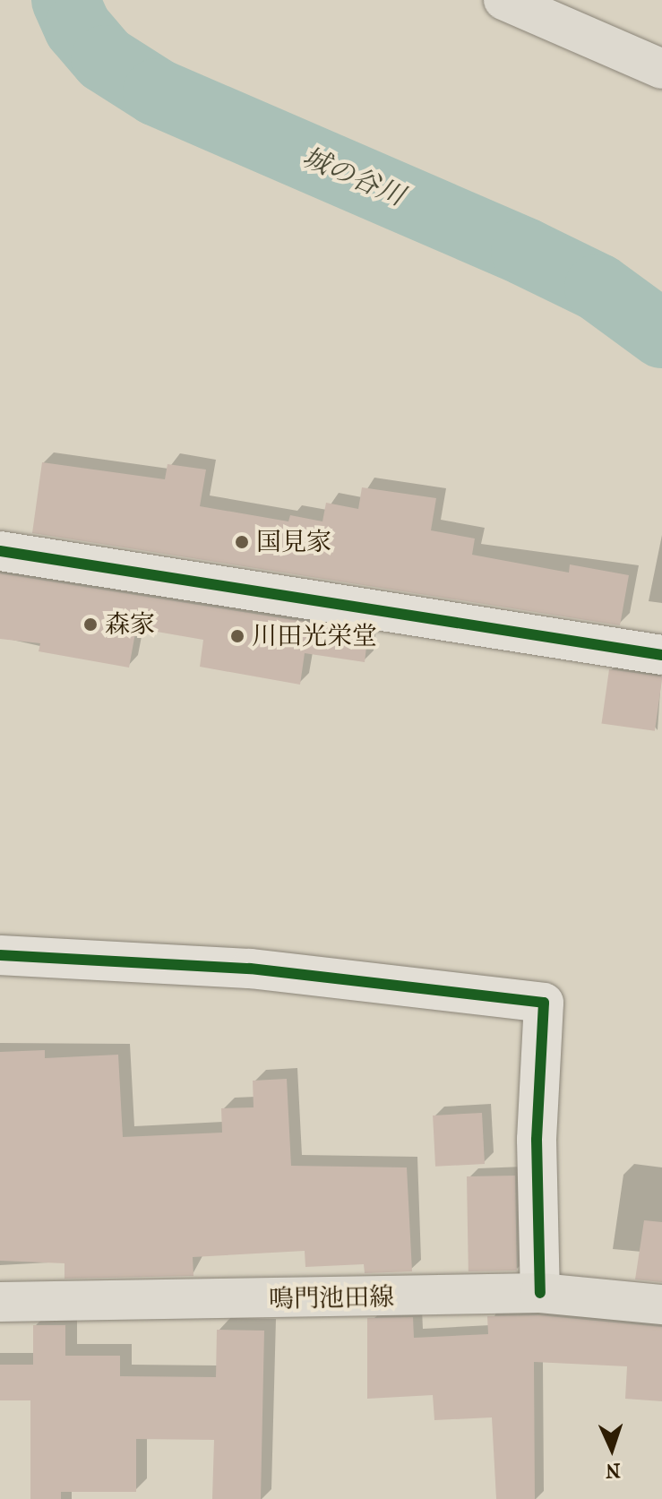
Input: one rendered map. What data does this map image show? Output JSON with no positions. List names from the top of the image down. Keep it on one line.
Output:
{"streets":{"main road":["鳴門池田線"]},"water":["城の谷川"],"places":["国見家","森家","川田光栄堂"],"north":"bottom"}
